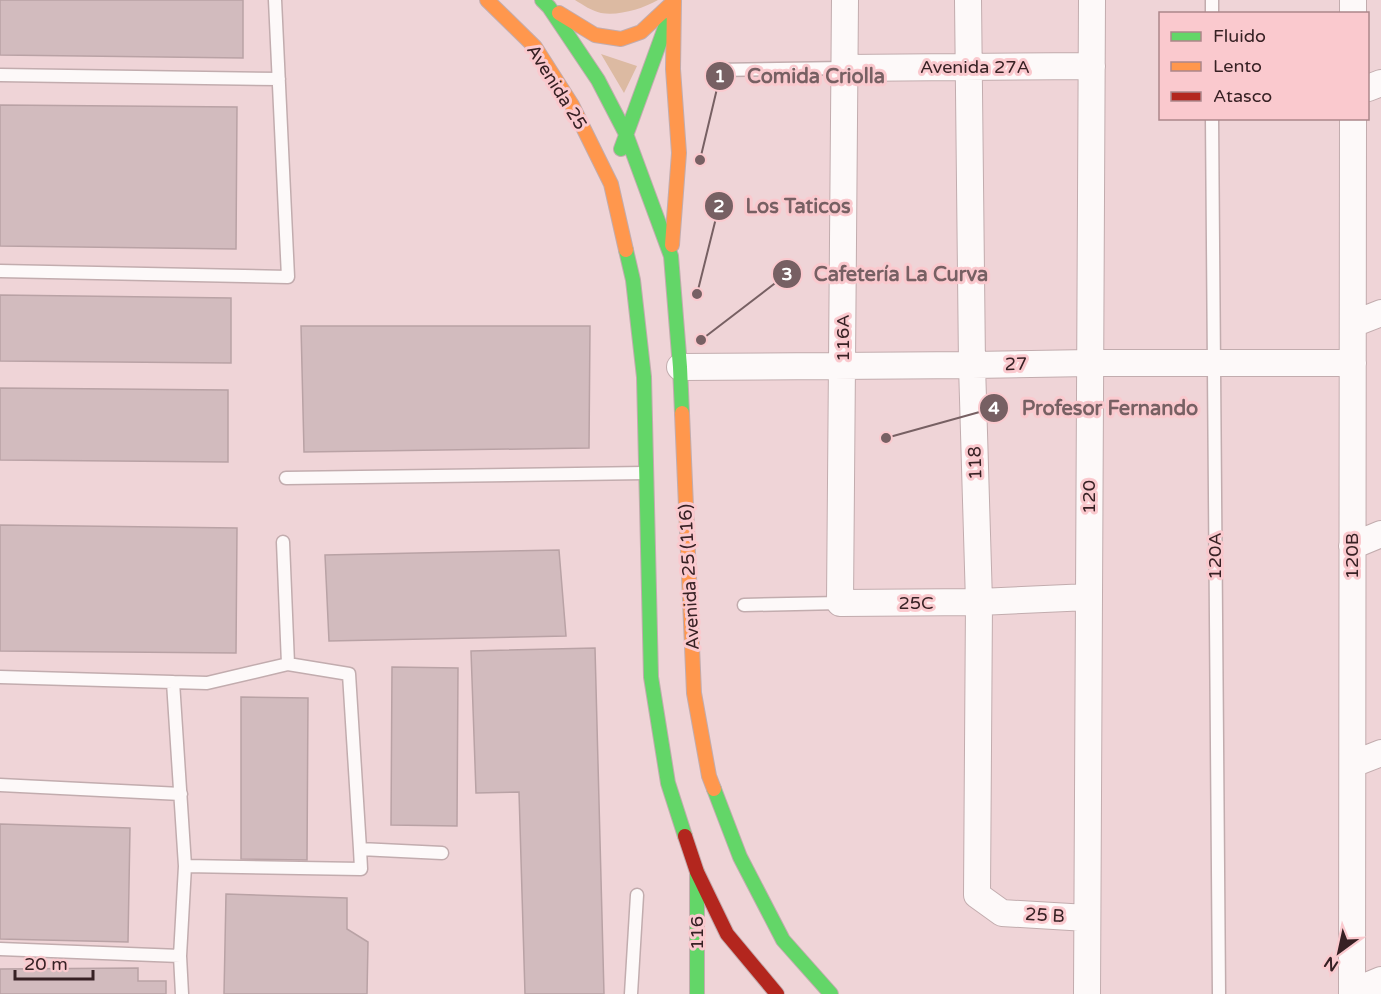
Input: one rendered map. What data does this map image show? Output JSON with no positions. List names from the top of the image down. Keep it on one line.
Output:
{"streets":{"main road":["Avenida 25","Avenida 25 (116)","116"],"street":["Avenida 27A","116A","27","118","120","120B","25C","25 B"],"lane":["120A"]},"crossings":[["Avenida 27A","116A"],["Avenida 27A","118"],["Avenida 27A","120"],["Avenida 25","Avenida 25 (116)"],["116A","27"],["116A","25C"],["27","118"],["27","120"],["27","120A"],["27","120B"],["27","Avenida 25 (116)"],["118","25C"],["118","25 B"],["120","25C"],["120","25 B"]],"places":["Comida Criolla","Los Taticos","Cafetería La Curva","Profesor Fernando"],"legend":["Fluido","Lento","Atasco"],"scale_bar":"20 m","north":"bottom left"}
